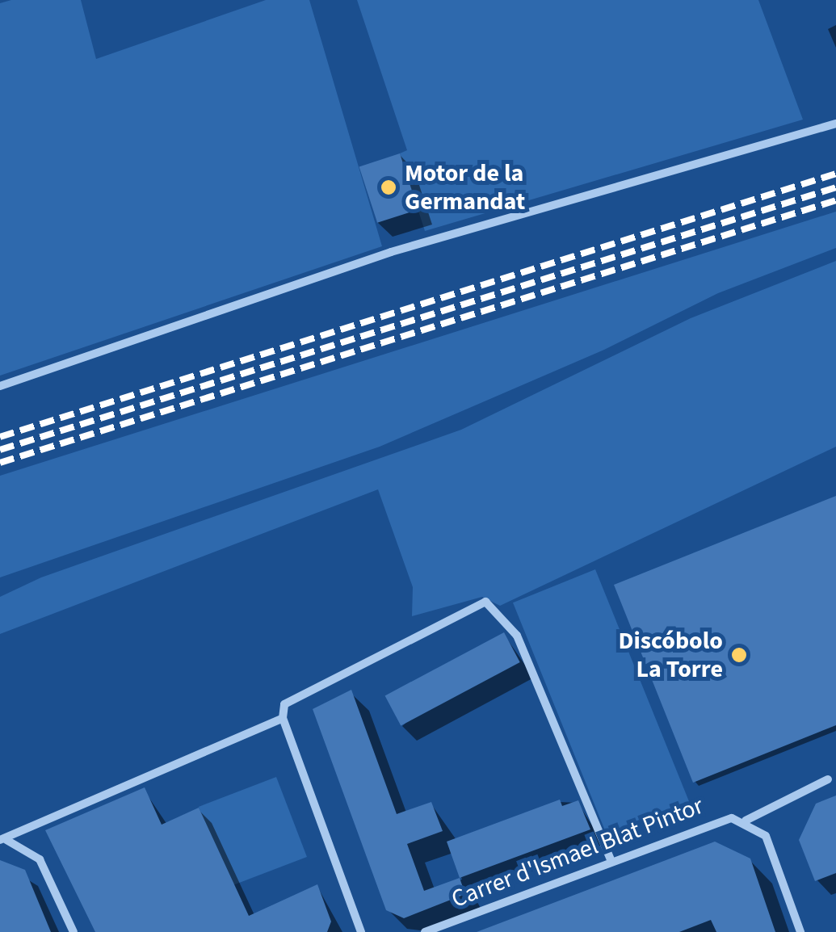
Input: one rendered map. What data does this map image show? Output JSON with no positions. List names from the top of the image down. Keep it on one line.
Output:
{"streets":{"street":["Carrer d'Ismael Blat Pintor"]},"places":["Motor de la Germandat","Discóbolo La Torre"]}
